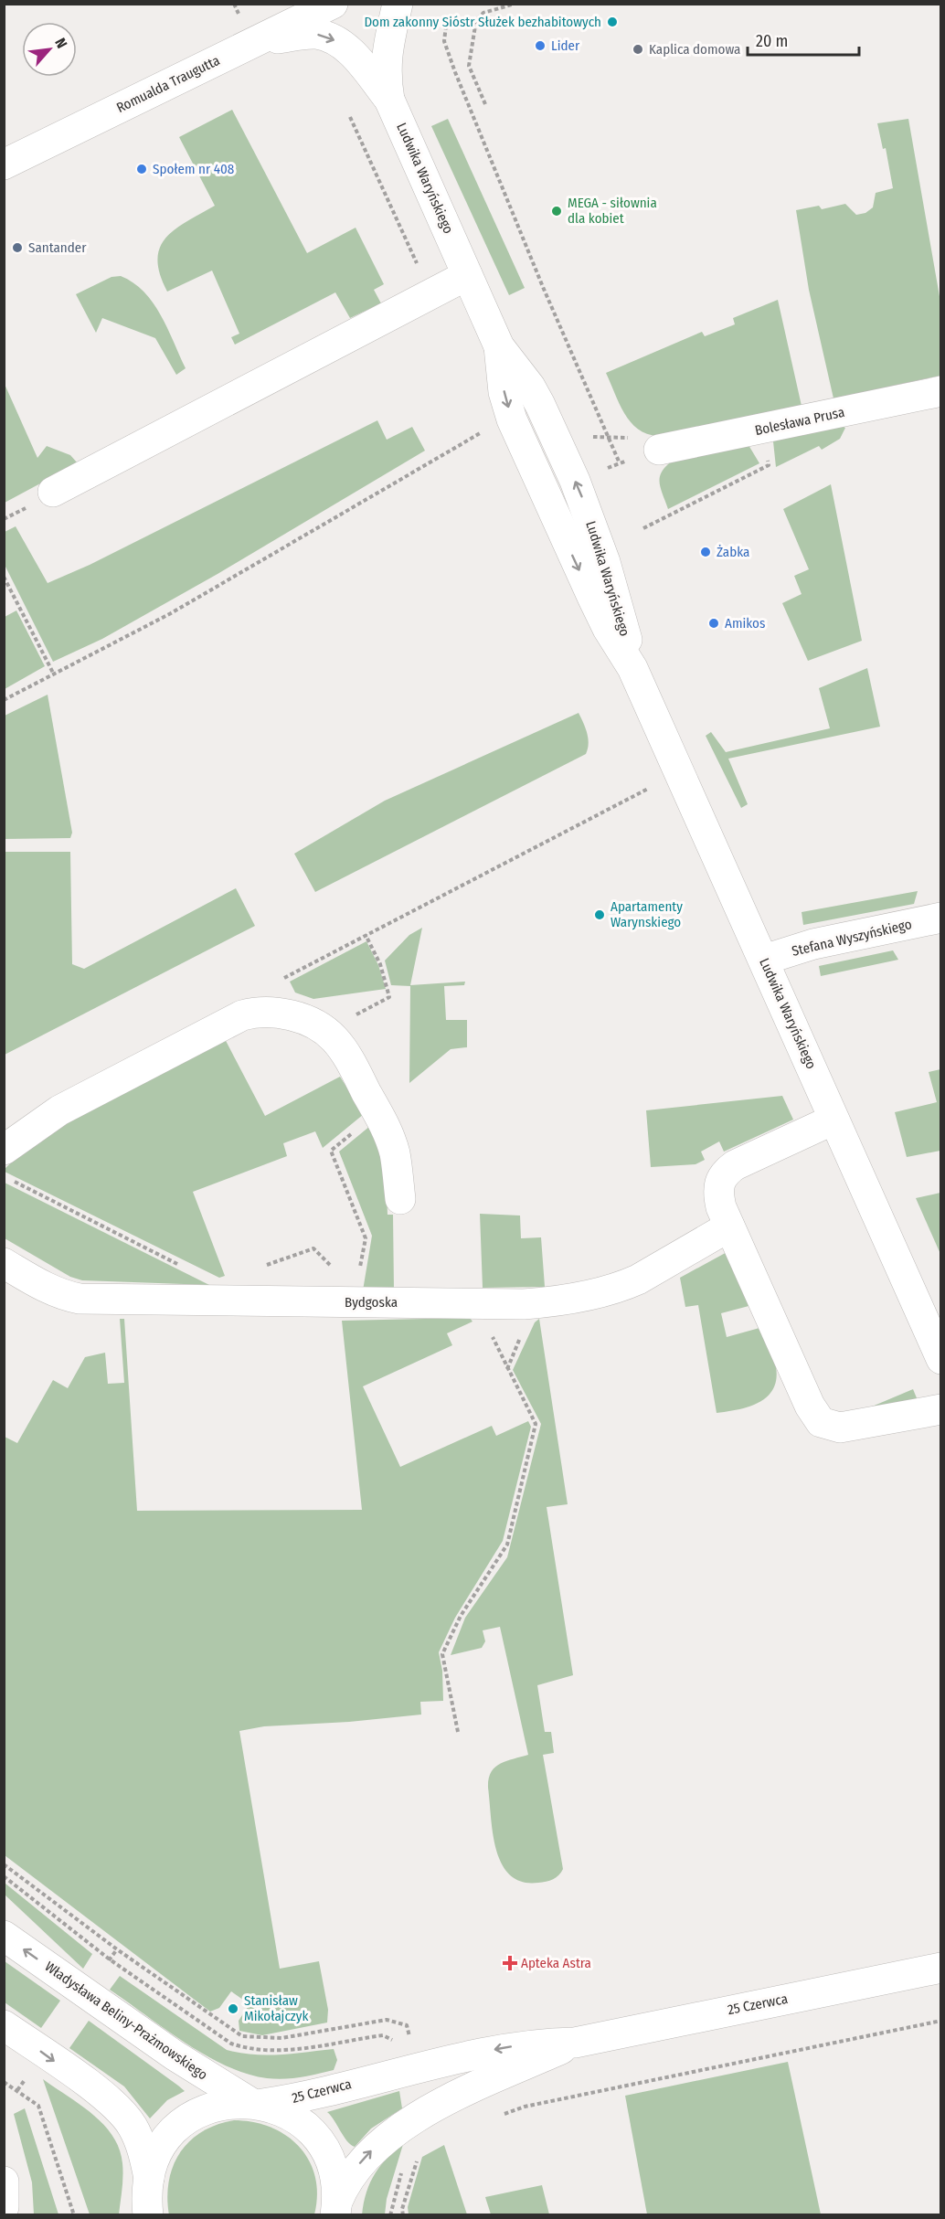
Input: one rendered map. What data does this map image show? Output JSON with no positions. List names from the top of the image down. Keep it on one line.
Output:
{"streets":{"street":["Romualda Traugutta","Ludwika Waryńskiego","Bolesława Prusa","Stefana Wyszyńskiego","Bydgoska","25 Czerwca","Władysława Beliny-Prażmowskiego"]},"crossings":[["Ludwika Waryńskiego","Stefana Wyszyńskiego"],["25 Czerwca","Władysława Beliny-Prażmowskiego"]],"places":{"other":["Dom zakonny Sióstr Służek bezhabitowych","Lider","Kaplica domowa","Społem nr 408","MEGA - siłownia dla kobiet","Santander","Żabka","Amikos","Apartamenty Warynskiego","Stanisław Mikołajczyk"],"health":["Apteka Astra"]},"scale_bar":"20 m","north":"top right"}
